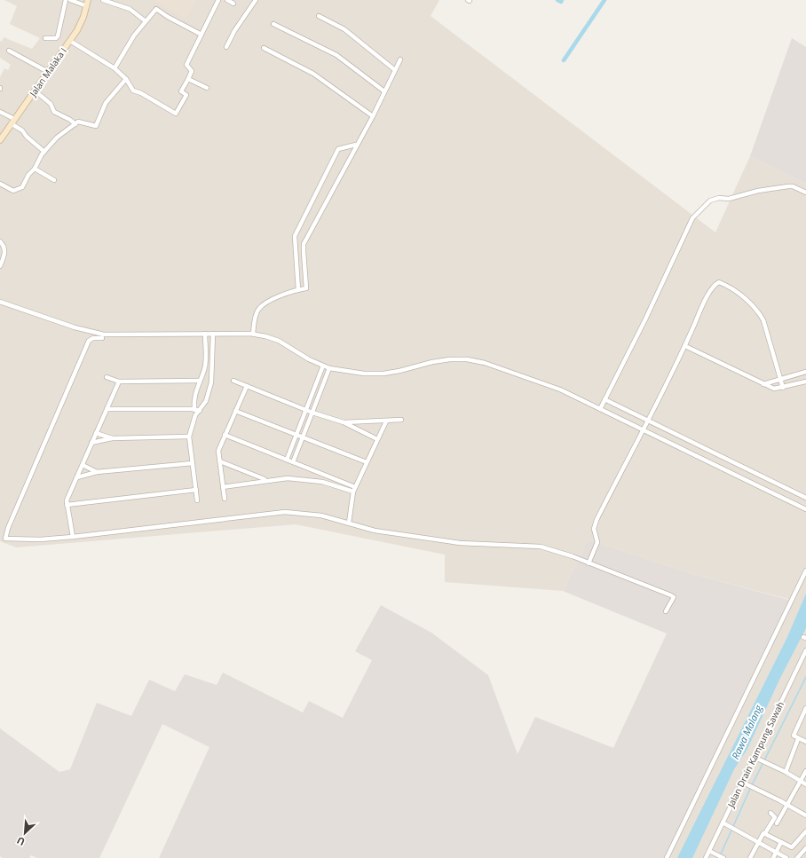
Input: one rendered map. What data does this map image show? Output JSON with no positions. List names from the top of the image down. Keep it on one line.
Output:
{"streets":{"street":["Jalan Malaka I","Jalan Drain Kampung Sawah"]},"water":["Rawa Malang"],"north":"bottom left"}
